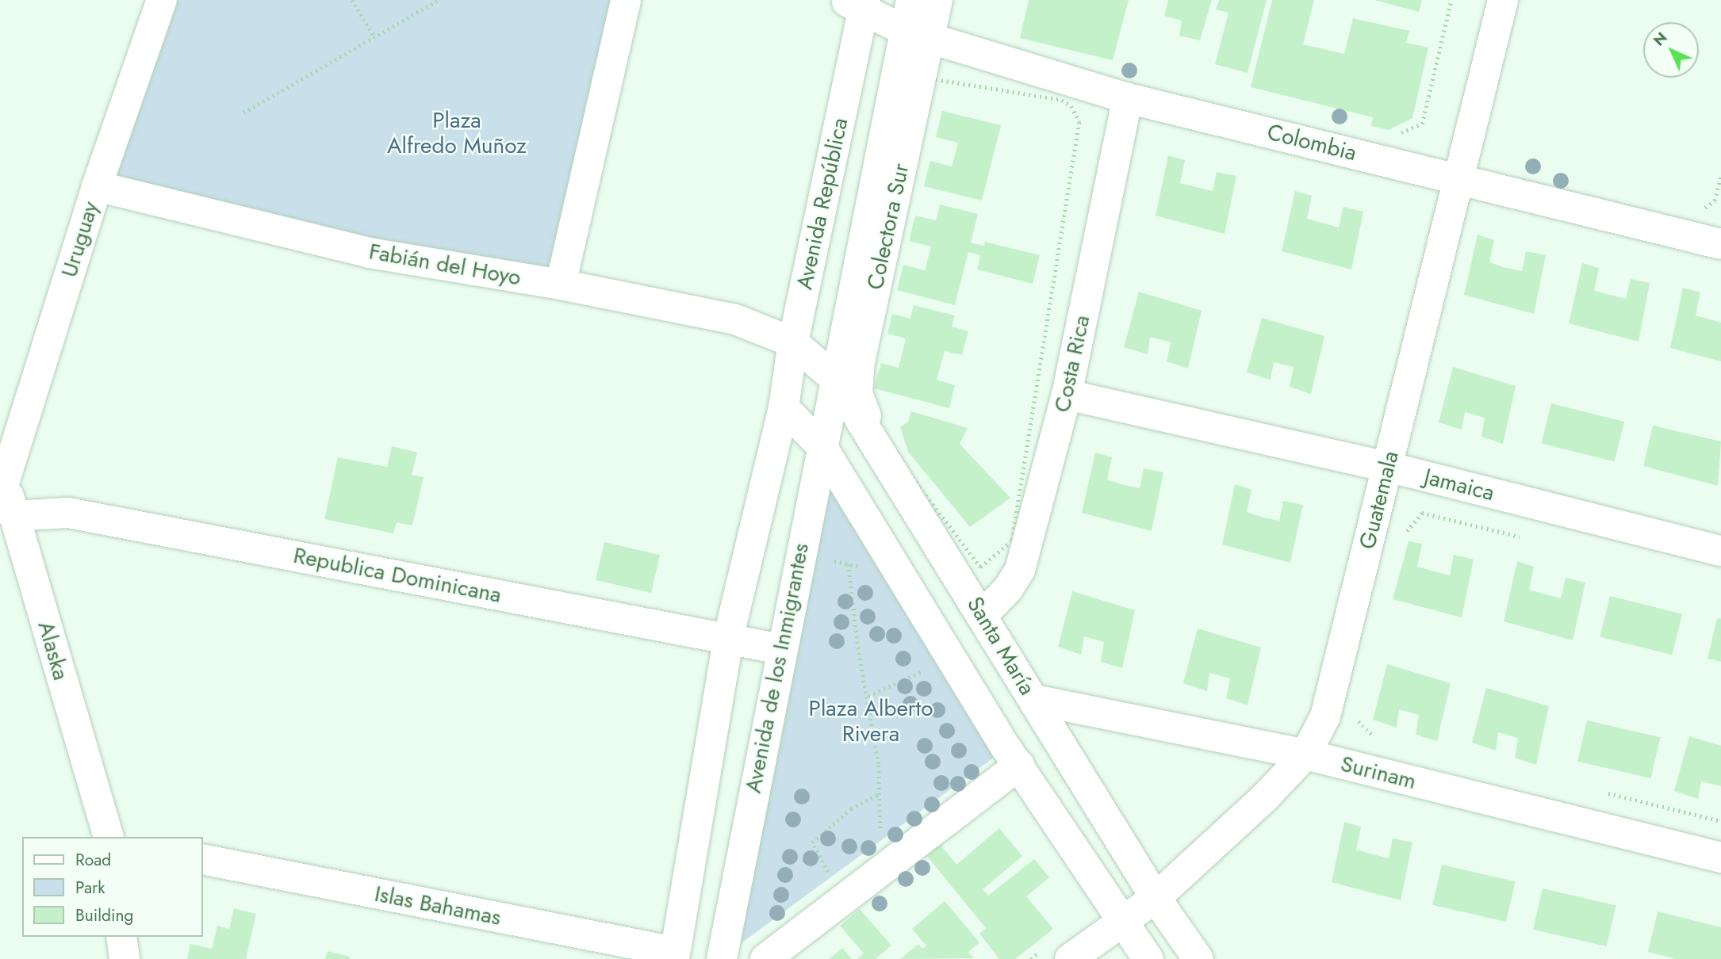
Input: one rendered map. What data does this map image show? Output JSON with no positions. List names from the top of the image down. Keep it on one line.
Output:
{"streets":{"street":["Colombia","Avenida República","Colectora Sur","Uruguay","Fabián del Hoyo","Costa Rica","Jamaica","Guatemala","Republica Dominicana","Santa María","Alaska","Avenida de los Inmigrantes","Surinam","Islas Bahamas"]},"crossings":[["Colombia","Avenida República"],["Colombia","Colectora Sur"],["Colombia","Costa Rica"],["Colombia","Guatemala"],["Avenida República","Colectora Sur"],["Avenida República","Fabián del Hoyo"],["Avenida República","Santa María"],["Avenida República","Avenida de los Inmigrantes"],["Colectora Sur","Santa María"],["Uruguay","Fabián del Hoyo"],["Uruguay","Alaska"],["Fabián del Hoyo","Santa María"],["Costa Rica","Jamaica"],["Costa Rica","Santa María"],["Jamaica","Guatemala"],["Guatemala","Santa María"],["Guatemala","Surinam"],["Republica Dominicana","Alaska"],["Republica Dominicana","Avenida de los Inmigrantes"],["Santa María","Avenida de los Inmigrantes"],["Santa María","Surinam"]],"parks":["Plaza Alfredo Muñoz","Plaza Alberto Rivera"],"legend":["Road","Park","Building"],"north":"top left"}
